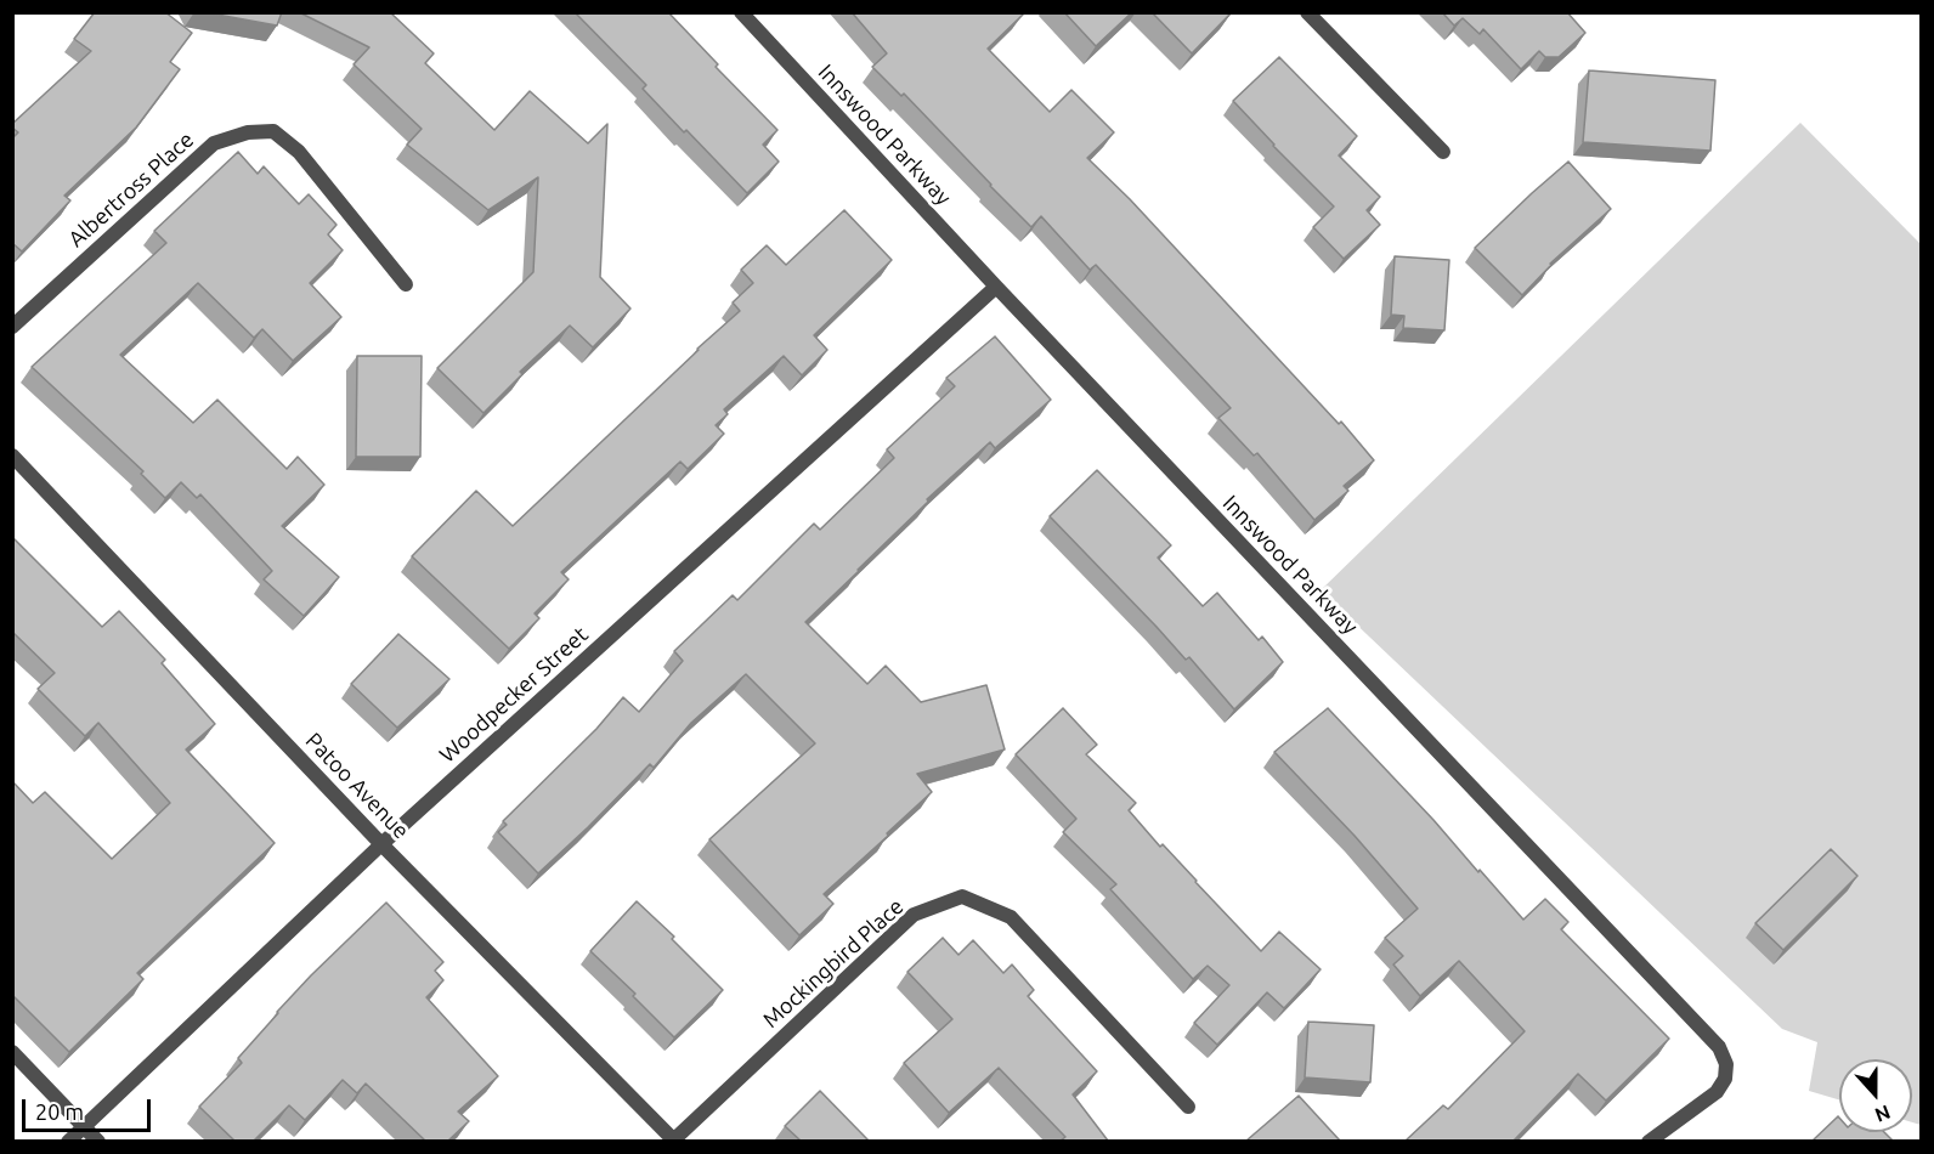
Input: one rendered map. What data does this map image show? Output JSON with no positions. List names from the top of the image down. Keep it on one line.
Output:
{"streets":{"street":["Innswood Parkway","Albertross Place","Woodpecker Street","Patoo Avenue","Mockingbird Place"]},"crossings":[["Innswood Parkway","Woodpecker Street"],["Woodpecker Street","Patoo Avenue"],["Patoo Avenue","Mockingbird Place"]],"scale_bar":"20 m","north":"bottom"}
